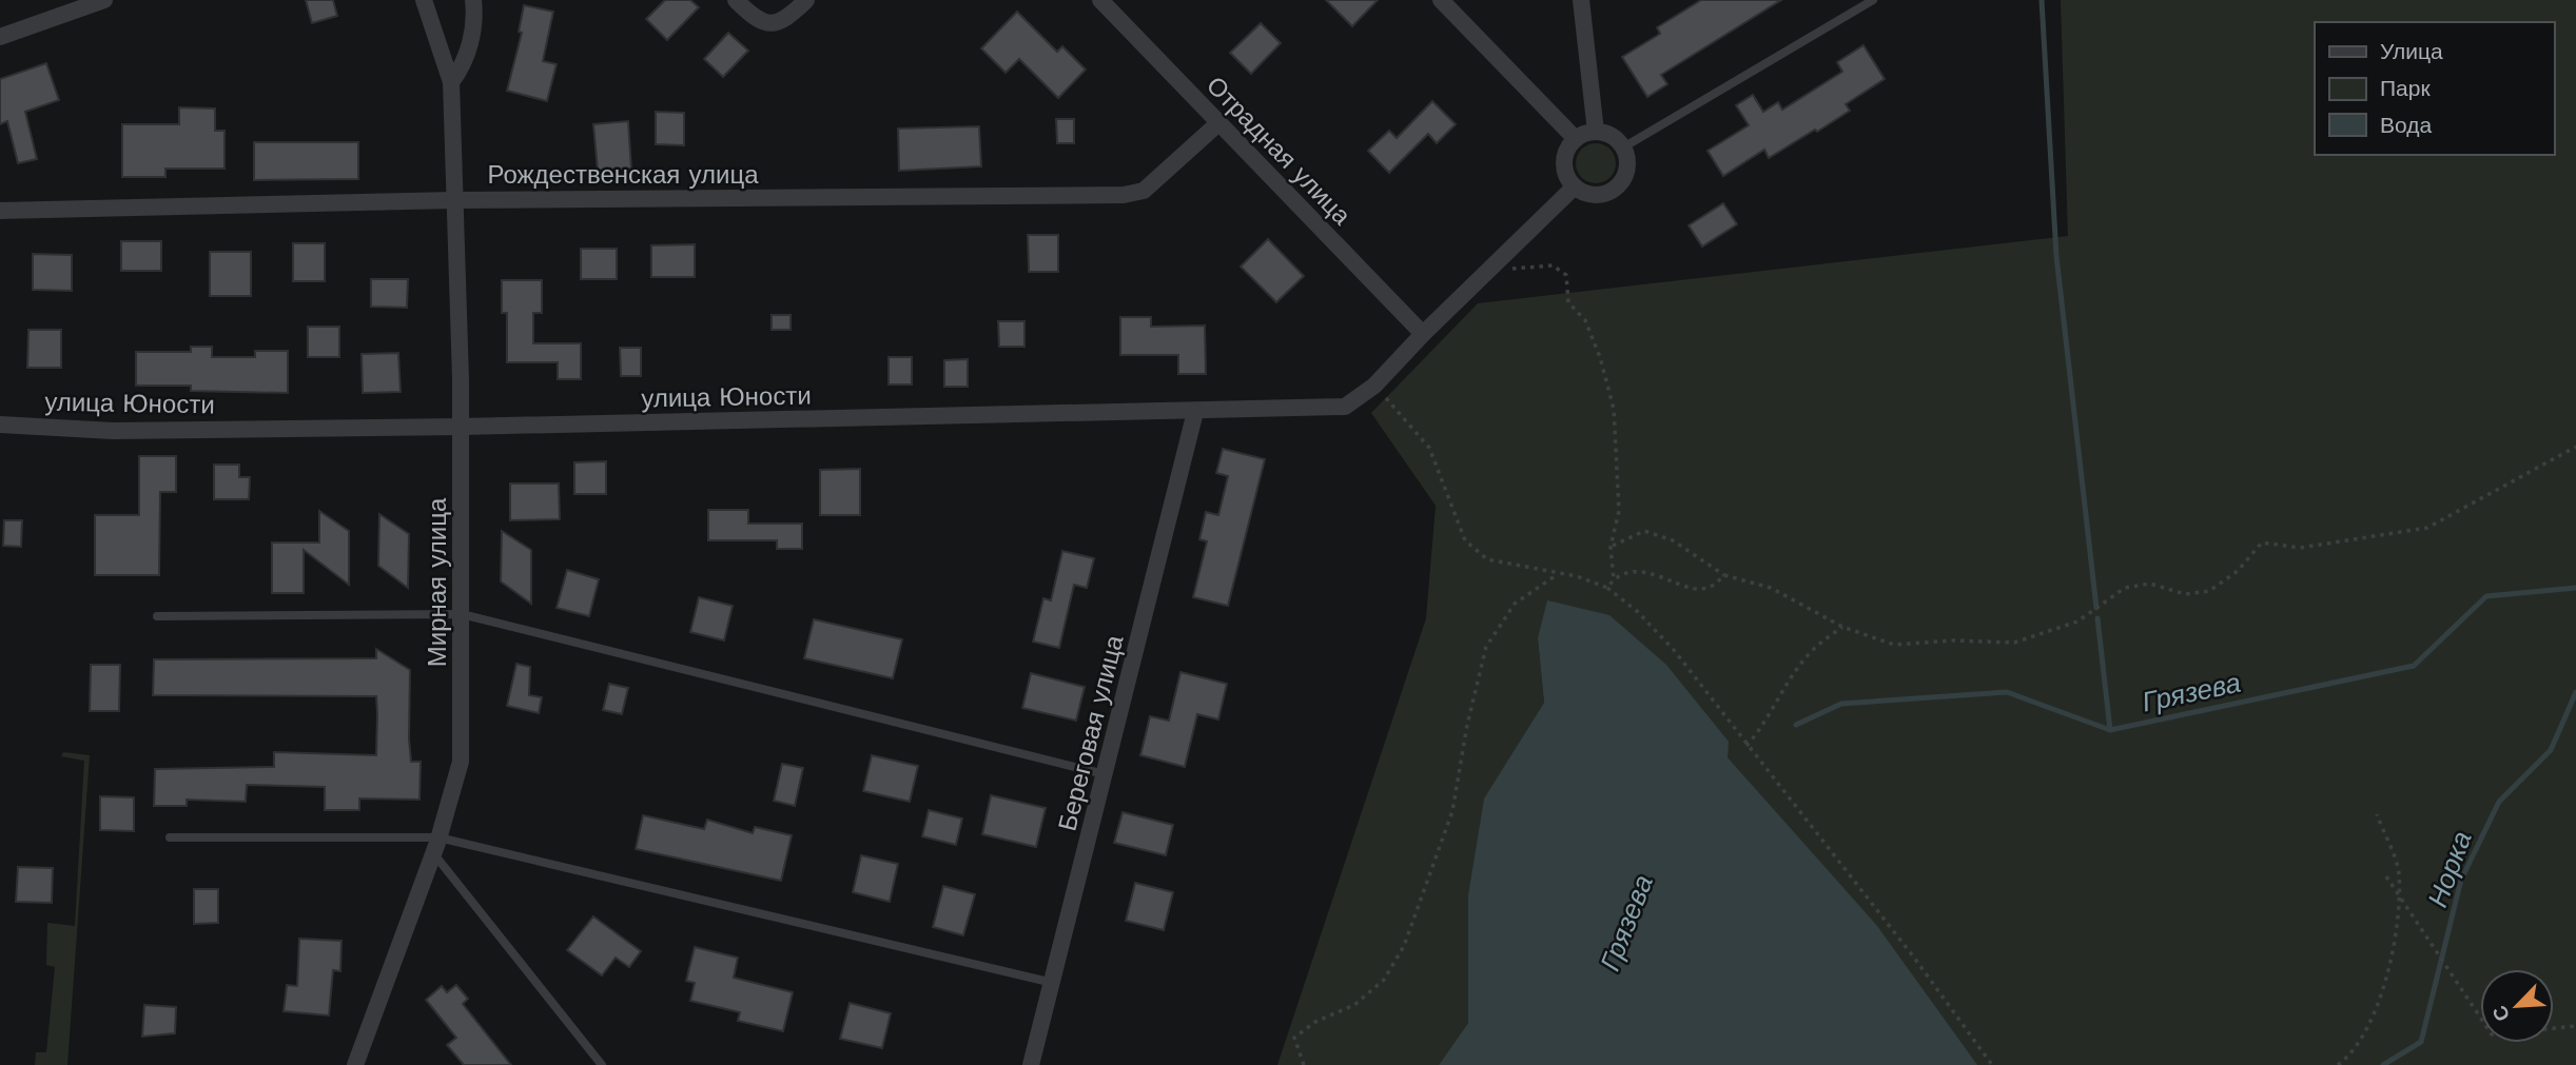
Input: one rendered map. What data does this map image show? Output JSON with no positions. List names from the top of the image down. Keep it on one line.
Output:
{"streets":{"street":["Отрадная улица","Рождественская улица","улица Юности","Мирная улица","Береговая улица"]},"crossings":[["Отрадная улица","Рождественская улица"],["Отрадная улица","улица Юности"],["Рождественская улица","Мирная улица"],["улица Юности","Мирная улица"],["улица Юности","Береговая улица"]],"water":["Грязева","Норка"],"legend":["Улица","Парк","Вода"],"north":"bottom left"}
